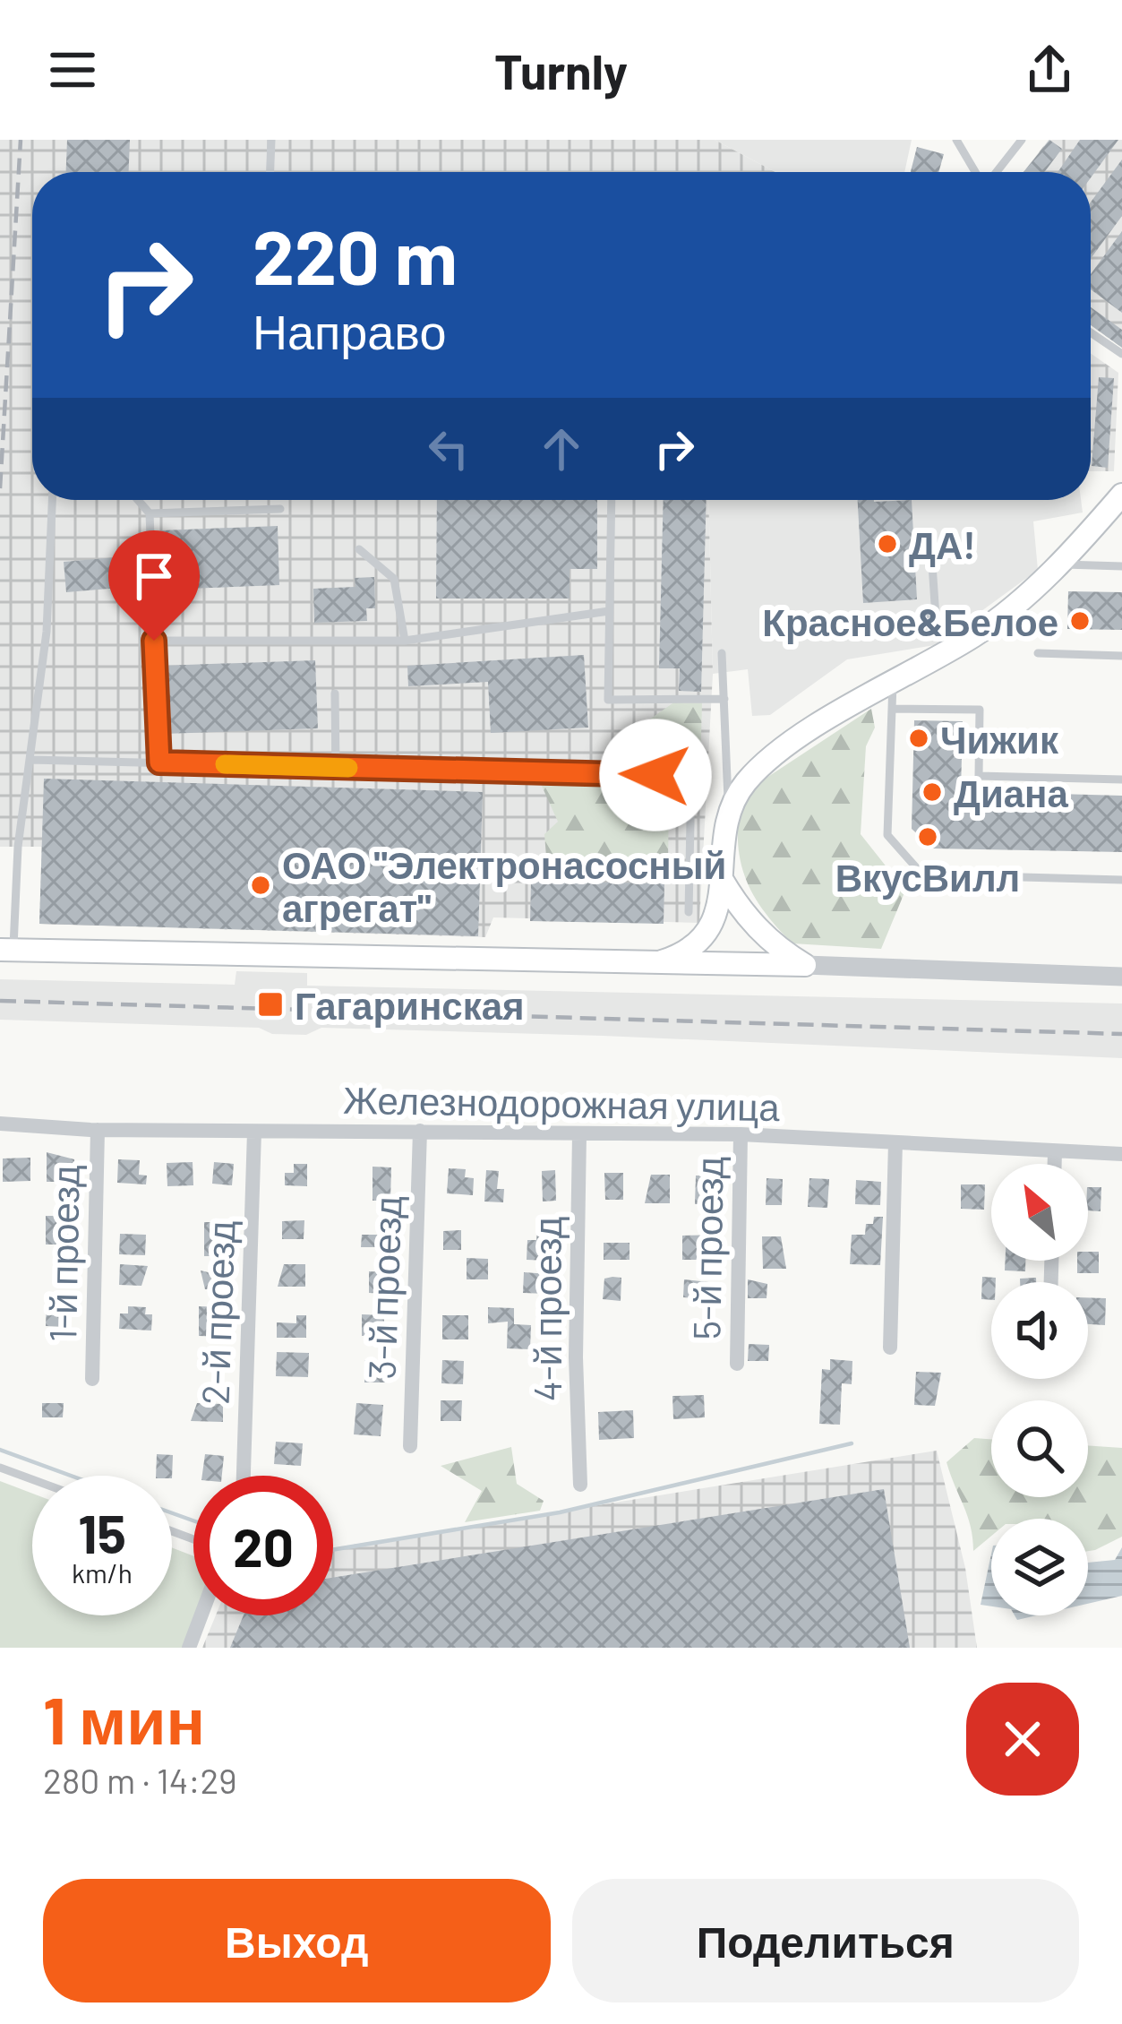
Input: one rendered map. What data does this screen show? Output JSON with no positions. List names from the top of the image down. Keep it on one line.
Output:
{"streets":{"street":["Железнодорожная улица","5-й проезд","1-й проезд","3-й проезд","4-й проезд","2-й проезд"]},"crossings":[["Железнодорожная улица","5-й проезд"],["Железнодорожная улица","1-й проезд"],["Железнодорожная улица","3-й проезд"],["Железнодорожная улица","4-й проезд"],["Железнодорожная улица","2-й проезд"]],"places":{"other":["ДА!","Красное&Белое","Чижик","Диана","ВкусВилл","ОАО \"Электронасосный агрегат\""],"transit":["Гагаринская"]},"north":"top left","page":{"header":"Turnly","turn":["220 m","Направо"],"speed":"15 km/h","limit":"20","heading":["1 мин","280 m · 14:29"],"buttons":["Выход","Поделиться"]}}
